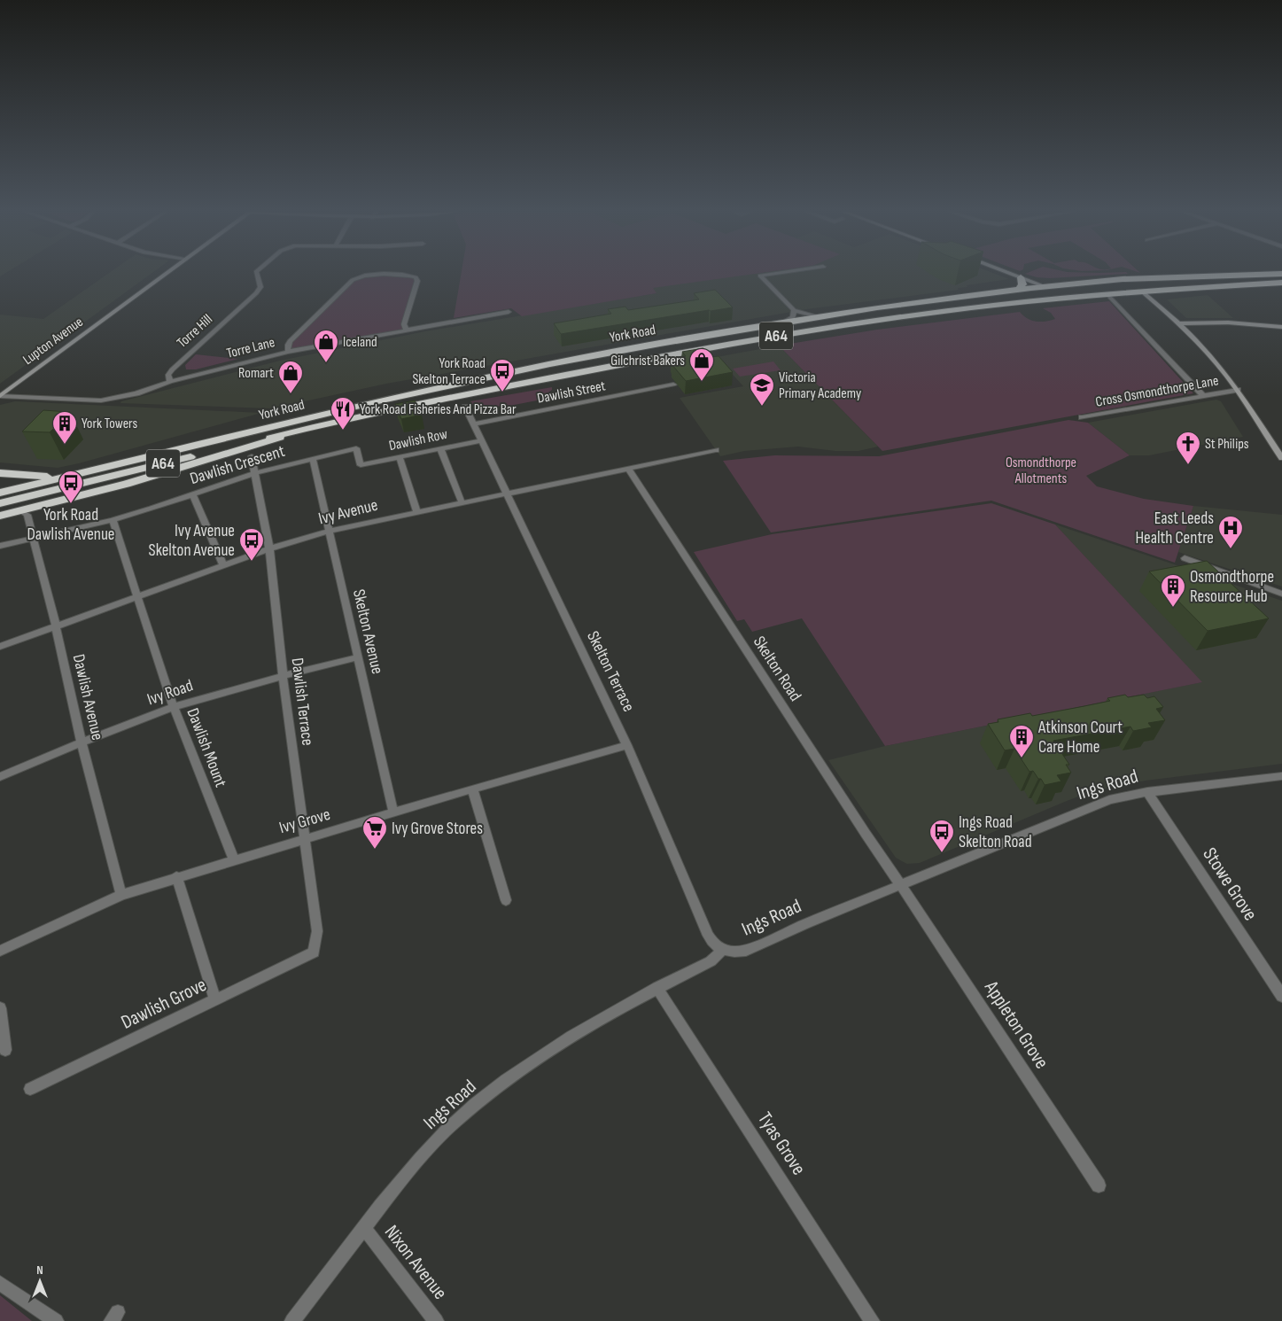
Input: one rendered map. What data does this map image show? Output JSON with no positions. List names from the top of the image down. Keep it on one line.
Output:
{"streets":{"highway":["York Road","A64"],"street":["Torre Hill","Lupton Avenue","Torre Lane","Cross Osmondthorpe Lane","Dawlish Street","Dawlish Row","Dawlish Crescent","Ivy Avenue","Skelton Avenue","Skelton Road","Skelton Terrace","Ivy Road","Dawlish Avenue","Dawlish Terrace","Dawlish Mount","Ings Road","Ivy Grove","Stowe Grove","Dawlish Grove","Appleton Grove","Tyas Grove","Nixon Avenue"]},"crossings":[["Torre Hill","Torre Lane"],["York Road","A64"],["Lupton Avenue","Torre Lane"],["Dawlish Street","Skelton Terrace"],["Dawlish Row","Dawlish Crescent"],["Dawlish Row","Skelton Terrace"],["Dawlish Crescent","Skelton Avenue"],["Dawlish Crescent","Dawlish Avenue"],["Dawlish Crescent","Dawlish Terrace"],["Dawlish Crescent","Dawlish Mount"],["Ivy Avenue","Skelton Avenue"],["Ivy Avenue","Skelton Road"],["Ivy Avenue","Skelton Terrace"],["Ivy Avenue","Dawlish Avenue"],["Ivy Avenue","Dawlish Terrace"],["Ivy Avenue","Dawlish Mount"],["Skelton Avenue","Ivy Road"],["Skelton Avenue","Ivy Grove"],["Skelton Road","Ings Road"],["Skelton Road","Appleton Grove"],["Skelton Terrace","Ings Road"],["Skelton Terrace","Ivy Grove"],["Ivy Road","Dawlish Avenue"],["Ivy Road","Dawlish Terrace"],["Ivy Road","Dawlish Mount"],["Dawlish Avenue","Ivy Grove"],["Dawlish Terrace","Ivy Grove"],["Dawlish Terrace","Dawlish Grove"],["Dawlish Mount","Ivy Grove"],["Ings Road","Stowe Grove"],["Ings Road","Appleton Grove"],["Ings Road","Tyas Grove"],["Ings Road","Nixon Avenue"]],"parks":["Osmondthorpe Allotments"],"places":{"shop":["Iceland","Gilchrist Bakers","Romart"],"bus stop":["York Road Skelton Terrace","York Road Dawlish Avenue","Ivy Avenue Skelton Avenue","Ings Road Skelton Road"],"school or university":["Victoria Primary Academy"],"restaurant":["York Road Fisheries And Pizza Bar"],"building":["York Towers","Osmondthorpe Resource Hub","Atkinson Court Care Home"],"church":["St Philips"],"hospital":["East Leeds Health Centre"],"supermarket":["Ivy Grove Stores"]},"north":"top"}
